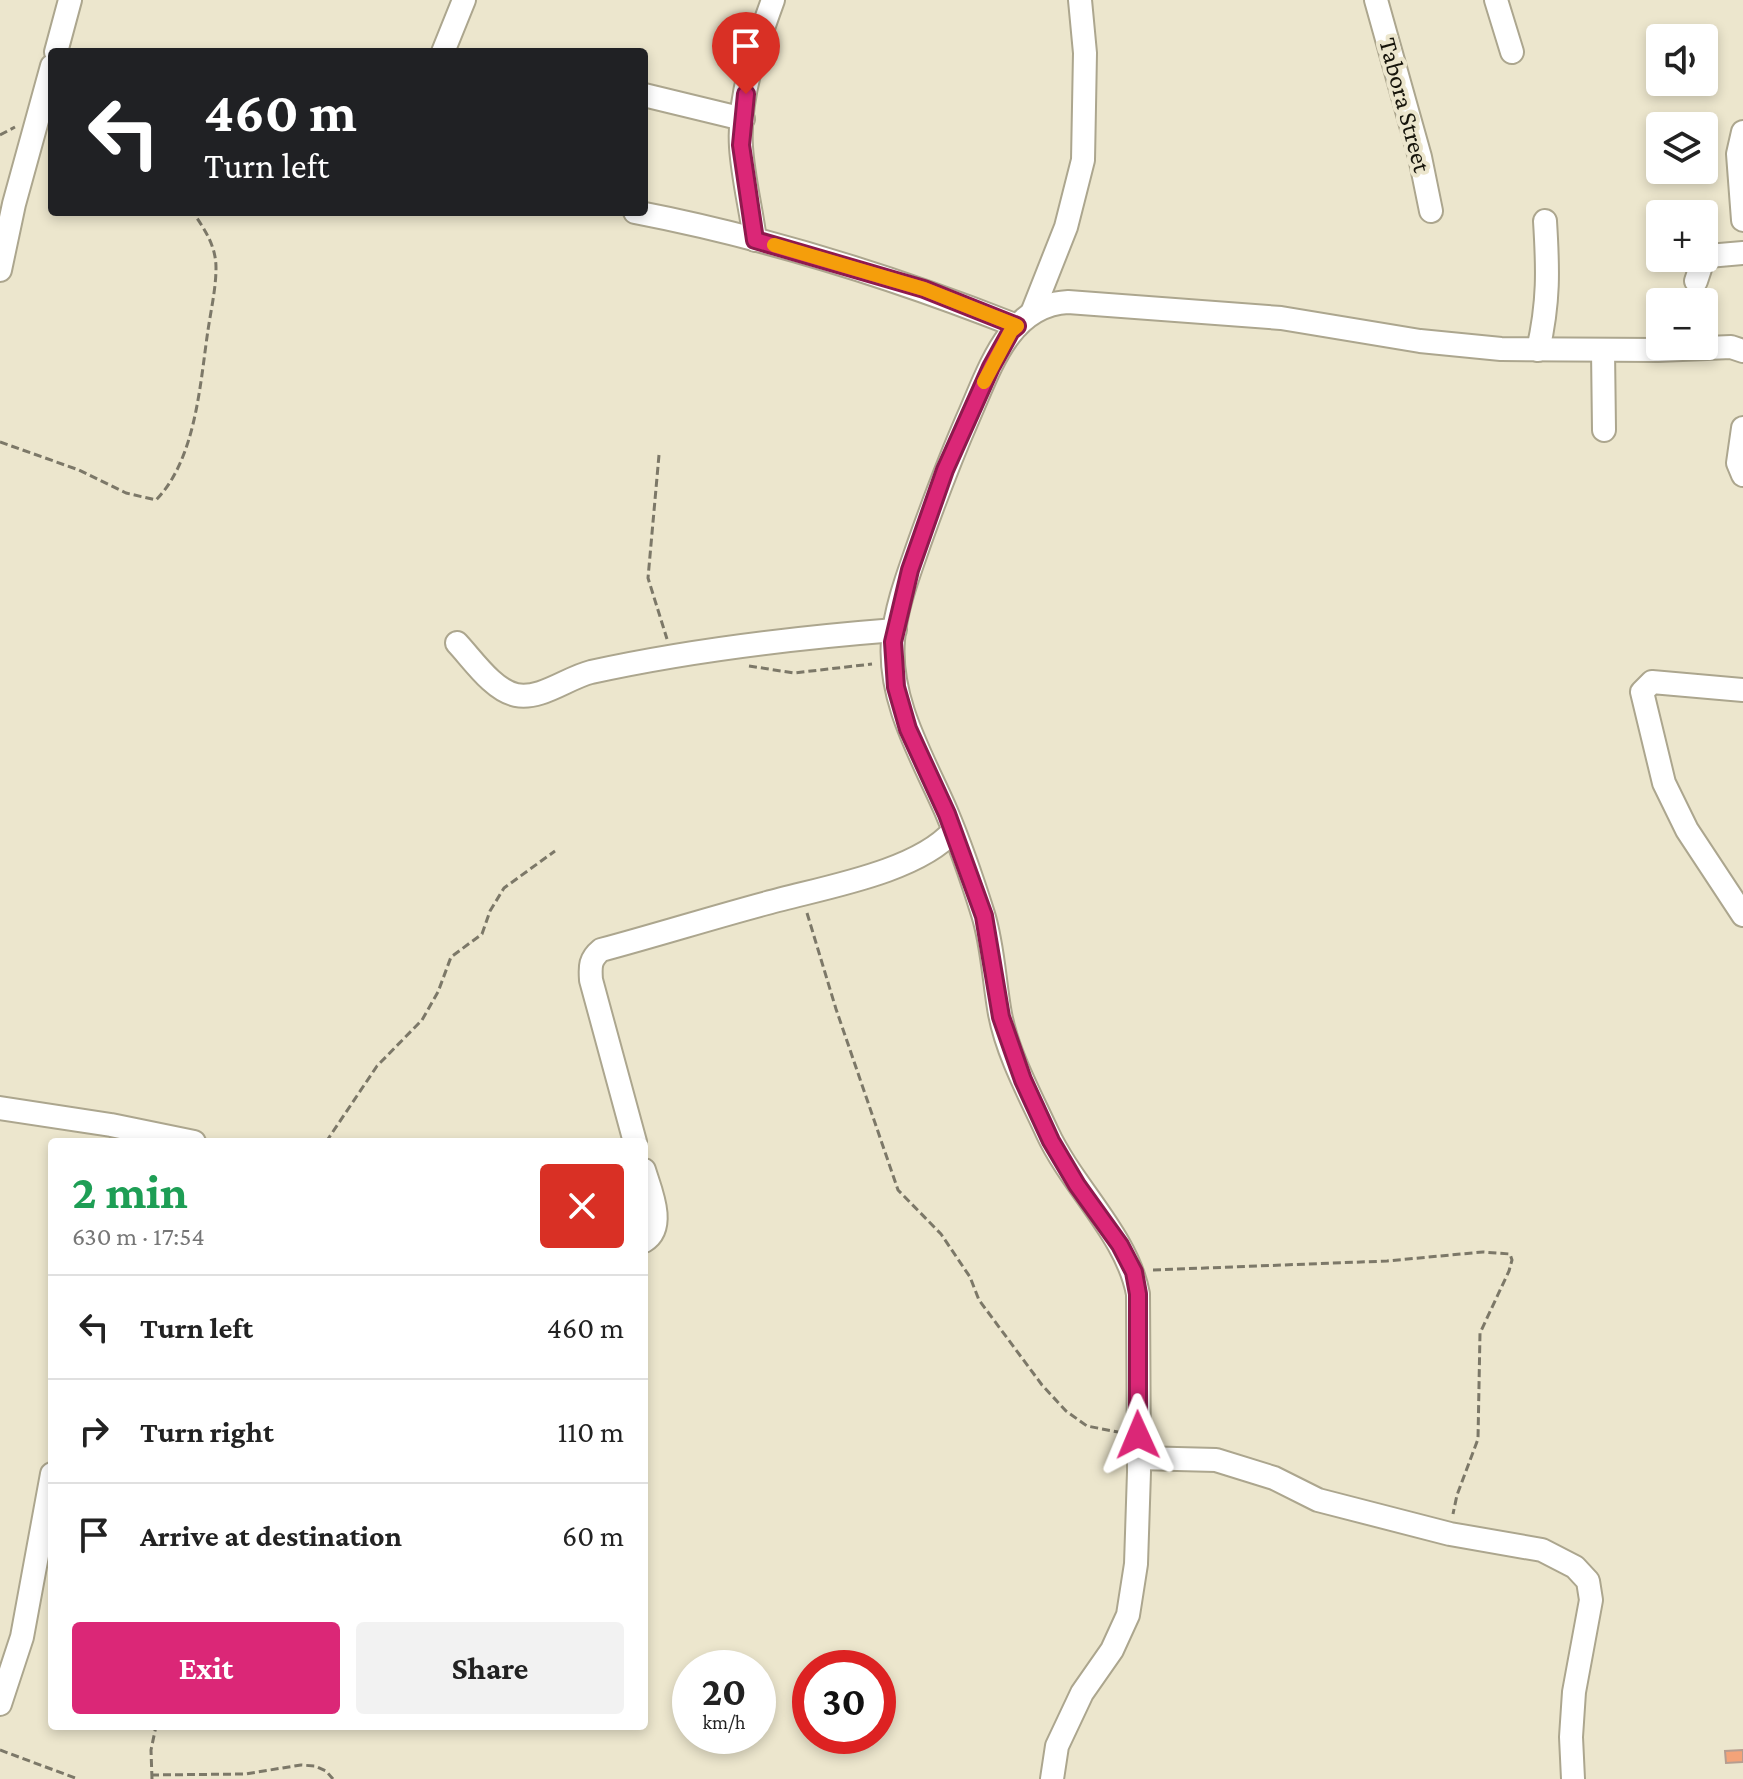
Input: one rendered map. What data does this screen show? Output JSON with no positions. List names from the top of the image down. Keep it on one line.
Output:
{"streets":{"street":["Tabora Street"]},"page":{"map_buttons":["+","−"],"turn":["460 m","Turn left"],"heading":["2 min","630 m · 17:54"],"list":[{"name":"Turn left","value":"460 m"},{"name":"Turn right","value":"110 m"},{"name":"Arrive at destination","value":"60 m"}],"buttons":["Exit","Share"],"speed":"20 km/h","limit":"30"}}
